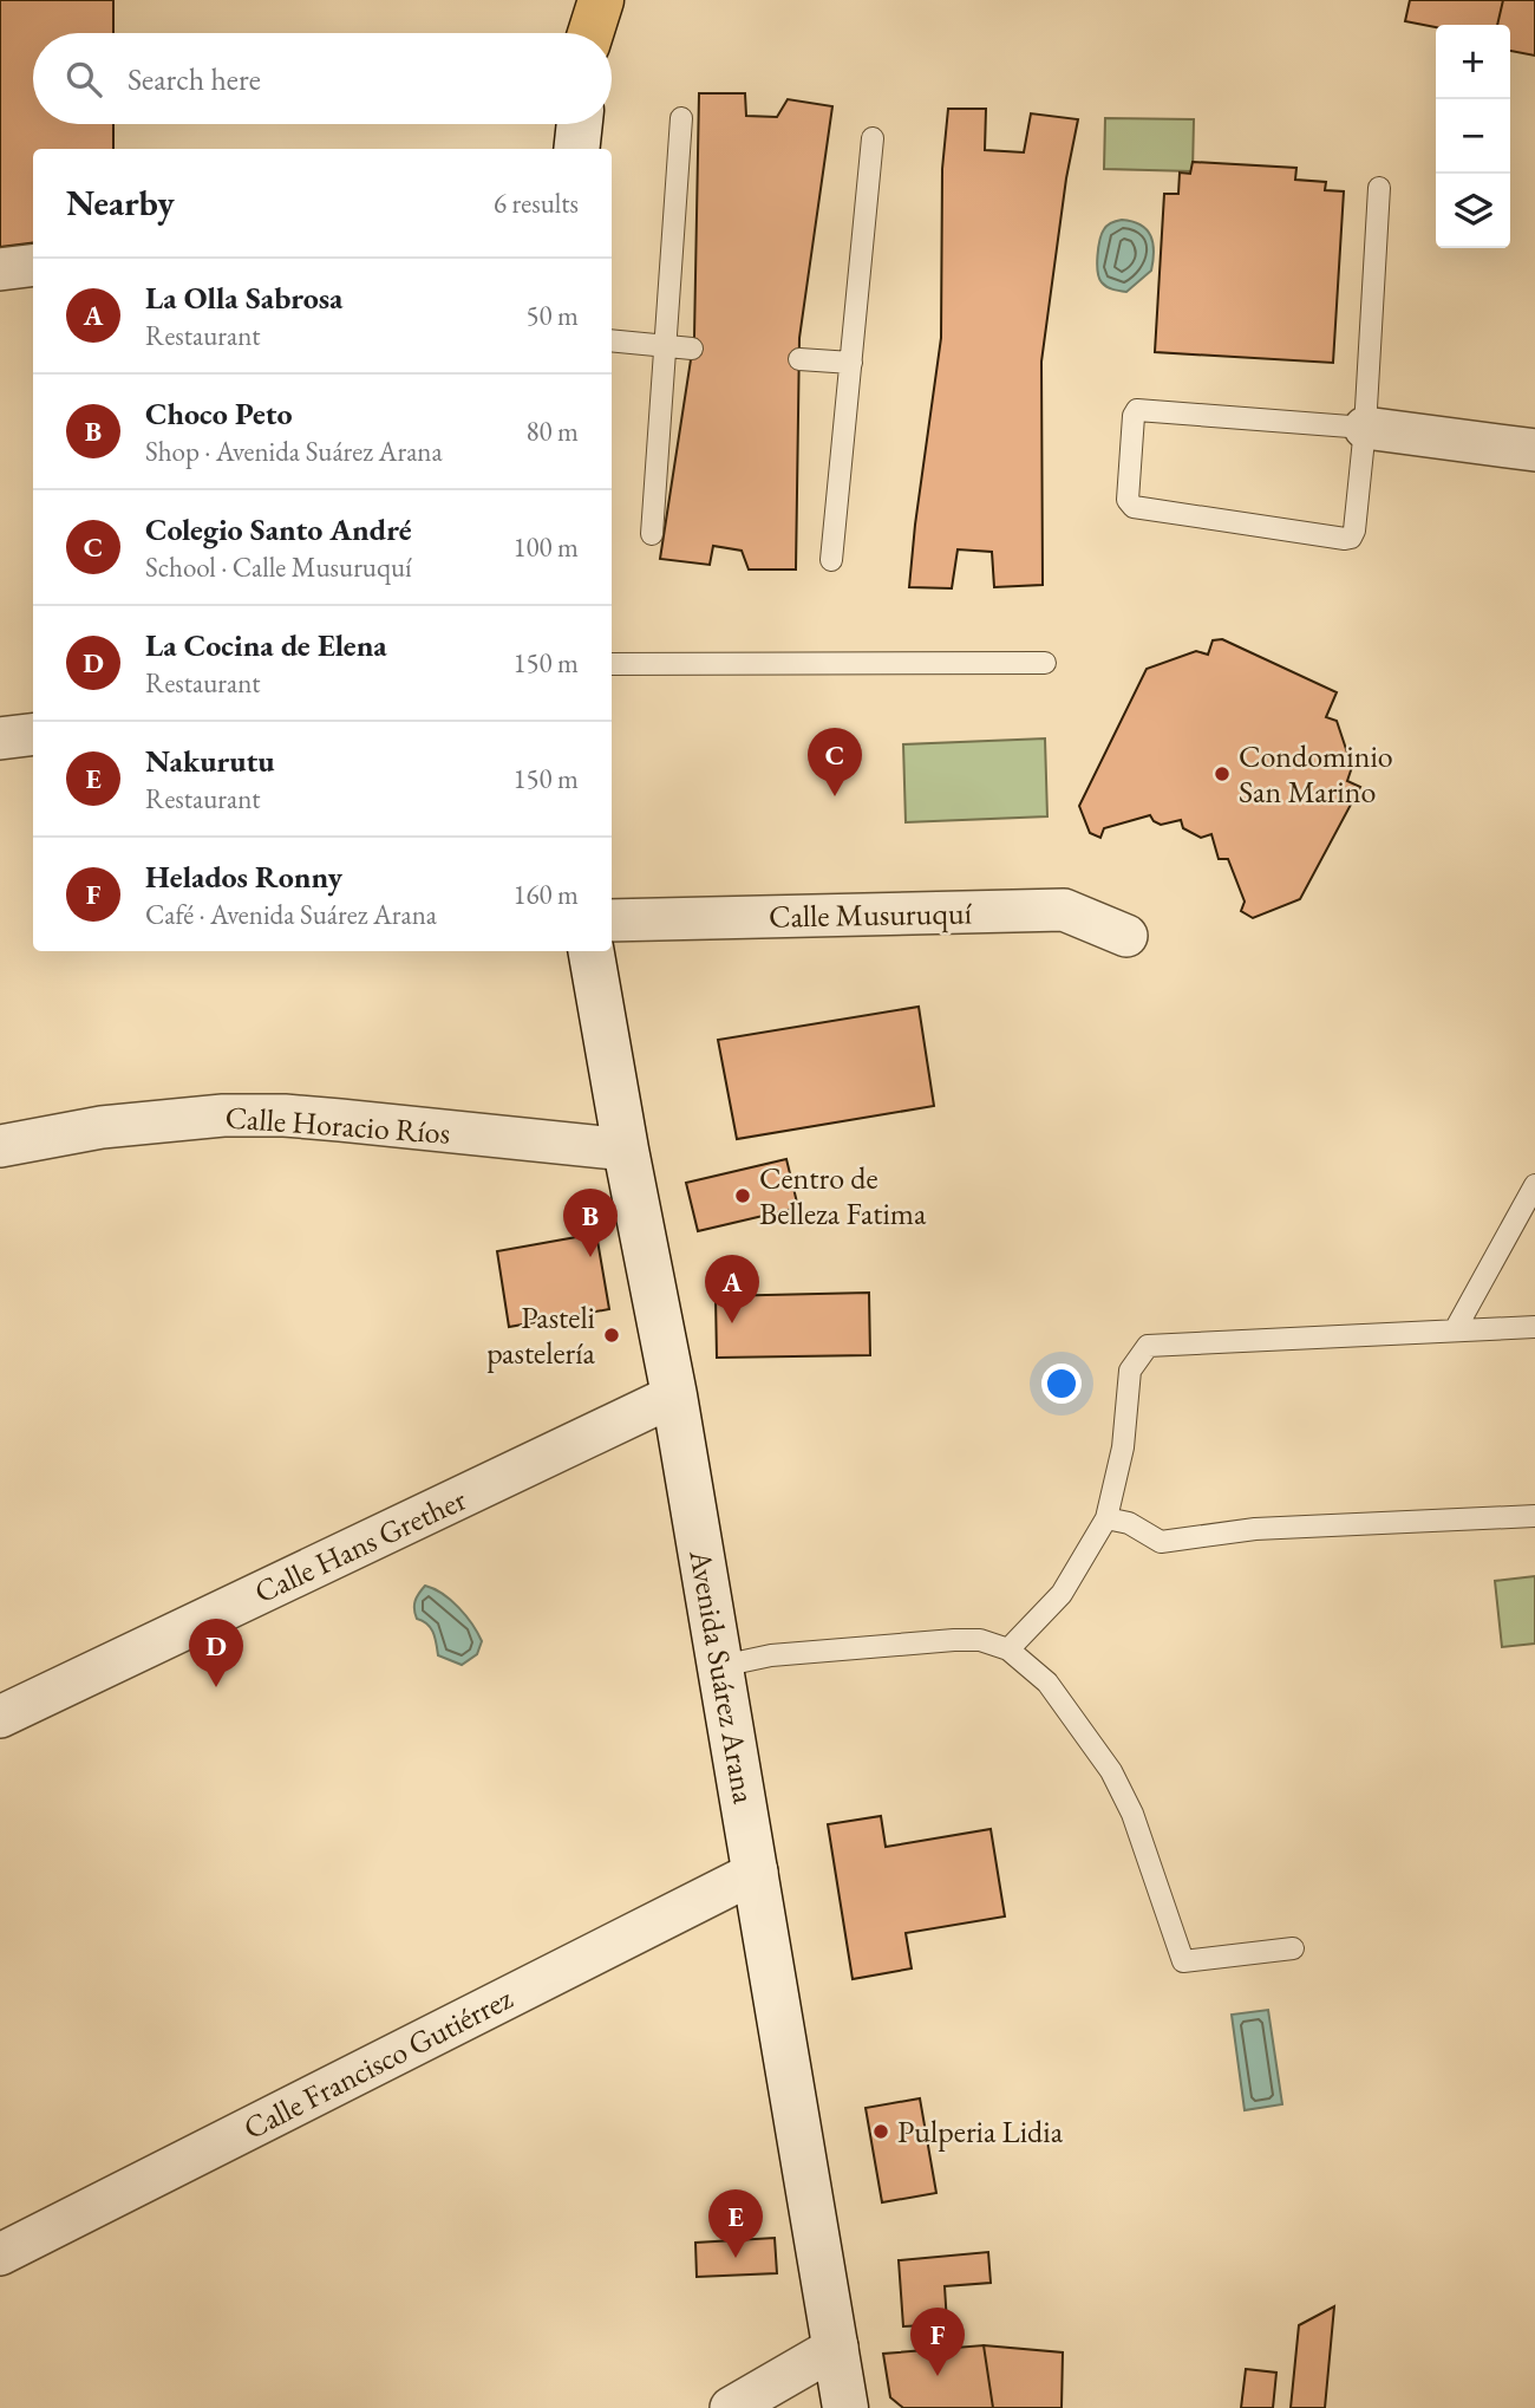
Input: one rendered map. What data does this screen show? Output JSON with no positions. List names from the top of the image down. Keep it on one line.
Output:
{"streets":{"main road":["Avenida Suárez Arana"],"street":["Calle Musuruquí","Calle Horacio Ríos","Calle Hans Grether","Calle Francisco Gutiérrez"]},"crossings":[["Calle Horacio Ríos","Avenida Suárez Arana"],["Calle Hans Grether","Avenida Suárez Arana"],["Avenida Suárez Arana","Calle Francisco Gutiérrez"]],"places":["Condominio San Marino","Centro de Belleza Fatima","Pasteli pastelería","Pulperia Lidia"],"page":{"map_buttons":["+","−"],"search":"Search here","heading":["Nearby","6 results"],"list":[{"mark":"A","name":"La Olla Sabrosa","note":"Restaurant","value":"50 m"},{"mark":"B","name":"Choco Peto","note":"Shop · Avenida Suárez Arana","value":"80 m"},{"mark":"C","name":"Colegio Santo André","note":"School · Calle Musuruquí","value":"100 m"},{"mark":"D","name":"La Cocina de Elena","note":"Restaurant","value":"150 m"},{"mark":"E","name":"Nakurutu","note":"Restaurant","value":"150 m"},{"mark":"F","name":"Helados Ronny","note":"Café · Avenida Suárez Arana","value":"160 m"}],"pins":["C","B","A","D","E","F"]}}
